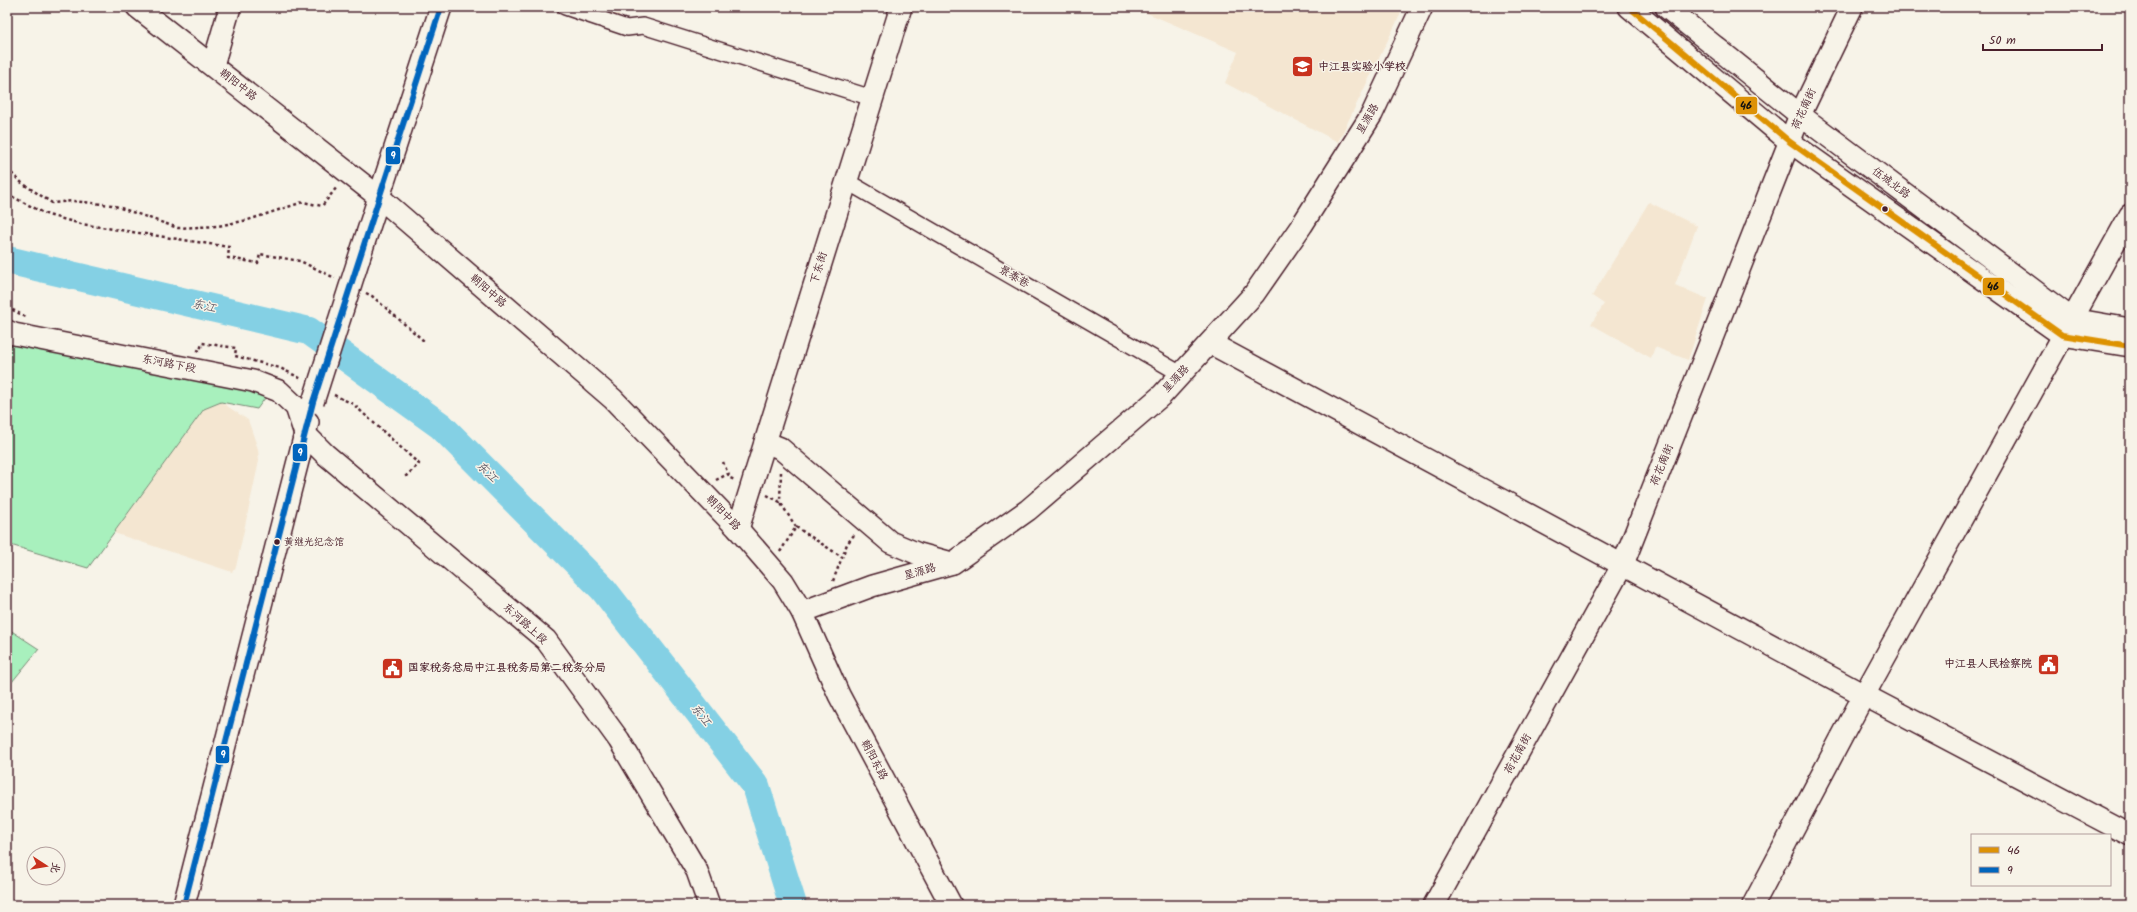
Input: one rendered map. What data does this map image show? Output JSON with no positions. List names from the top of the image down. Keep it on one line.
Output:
{"streets":{"street":["朝阳中路","荷花南街","星源路","伍城北路","下东街","景泰巷","东河路下段","东河路上段","朝阳东路"]},"crossings":[["朝阳中路","星源路"],["朝阳中路","下东街"],["朝阳中路","朝阳东路"],["荷花南街","伍城北路"],["星源路","景泰巷"],["星源路","朝阳东路"],["下东街","景泰巷"],["东河路下段","东河路上段"]],"water":["东江"],"places":{"school or university":["中江县实验小学校"],"other":["黄继光纪念馆"],"public building":["中江县人民检察院","国家税务总局中江县税务局第二税务分局"]},"lines":["transit line 46","transit line 9"],"legend":["46","9"],"scale_bar":"50 m","north":"right"}
